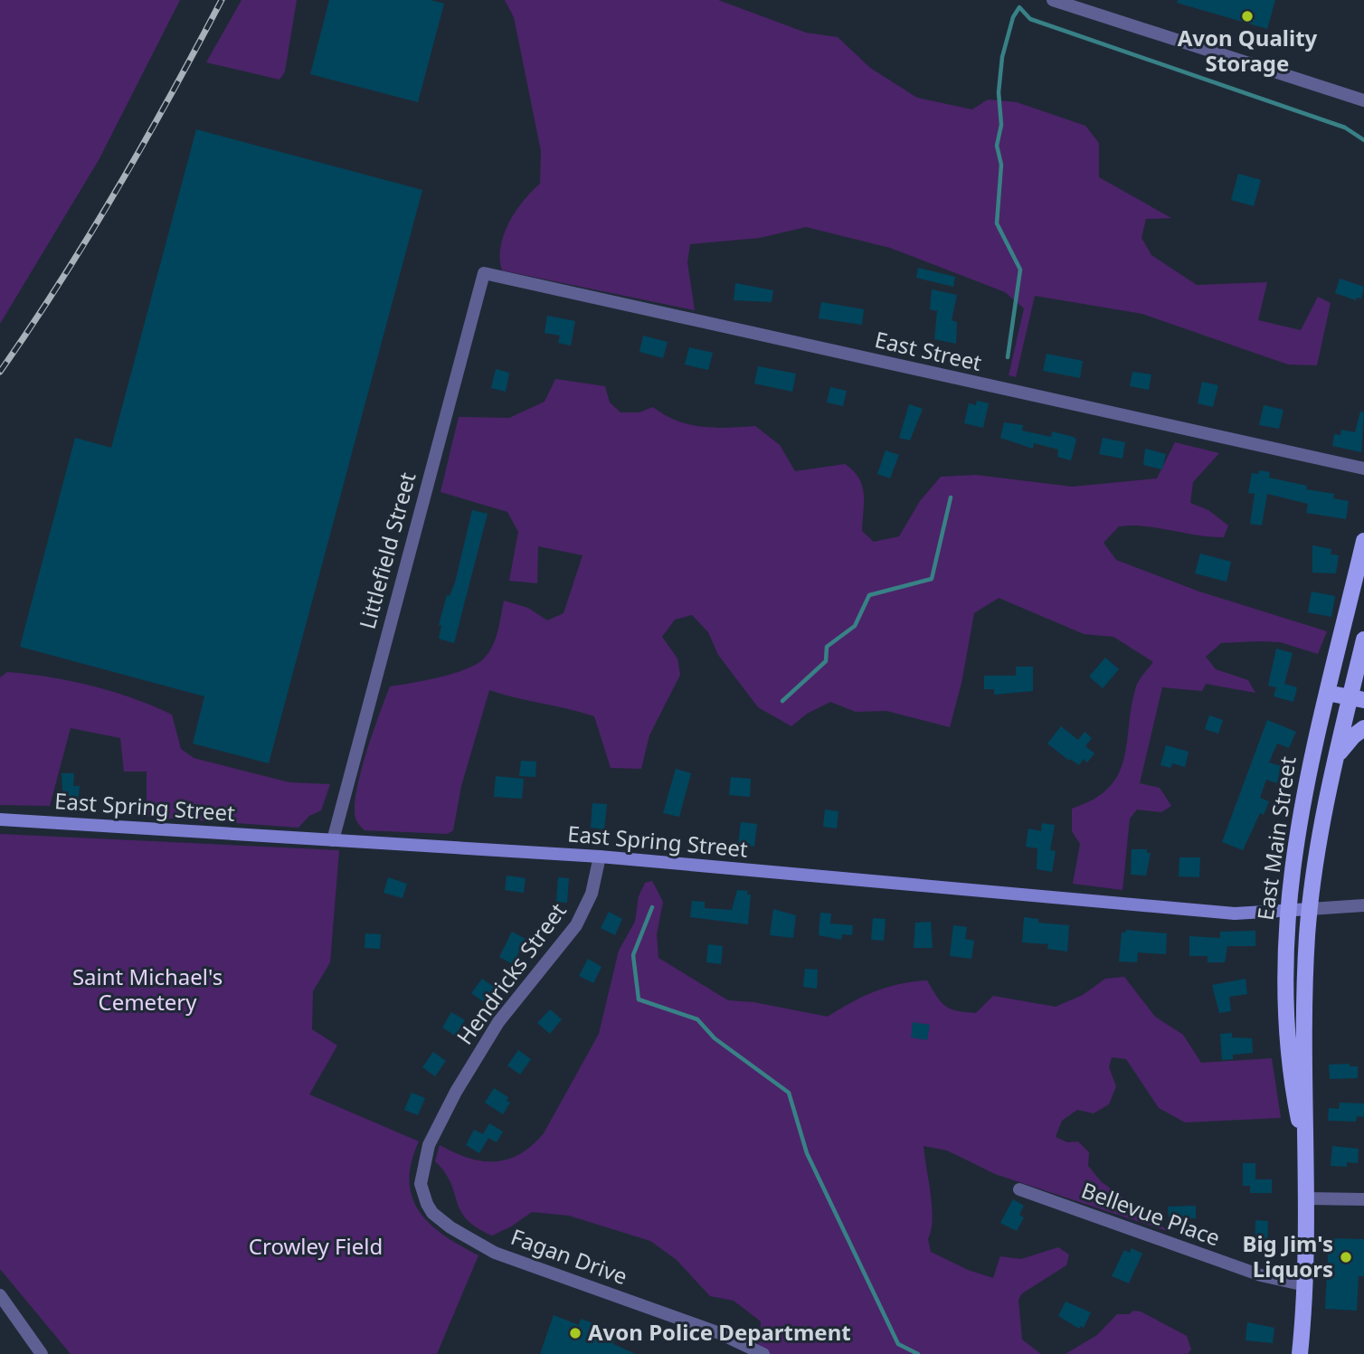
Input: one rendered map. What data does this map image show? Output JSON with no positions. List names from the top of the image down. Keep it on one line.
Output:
{"streets":{"main road":["East Spring Street","East Main Street"],"street":["East Street","Littlefield Street","Hendricks Street","Bellevue Place","Fagan Drive"]},"crossings":[["East Street","Littlefield Street"],["Littlefield Street","East Spring Street"],["East Spring Street","East Main Street"],["East Spring Street","Hendricks Street"],["East Main Street","Bellevue Place"],["Hendricks Street","Fagan Drive"]],"parks":["Saint Michael's Cemetery","Crowley Field"],"places":["Avon Quality Storage","Big Jim's Liquors","Avon Police Department"]}
